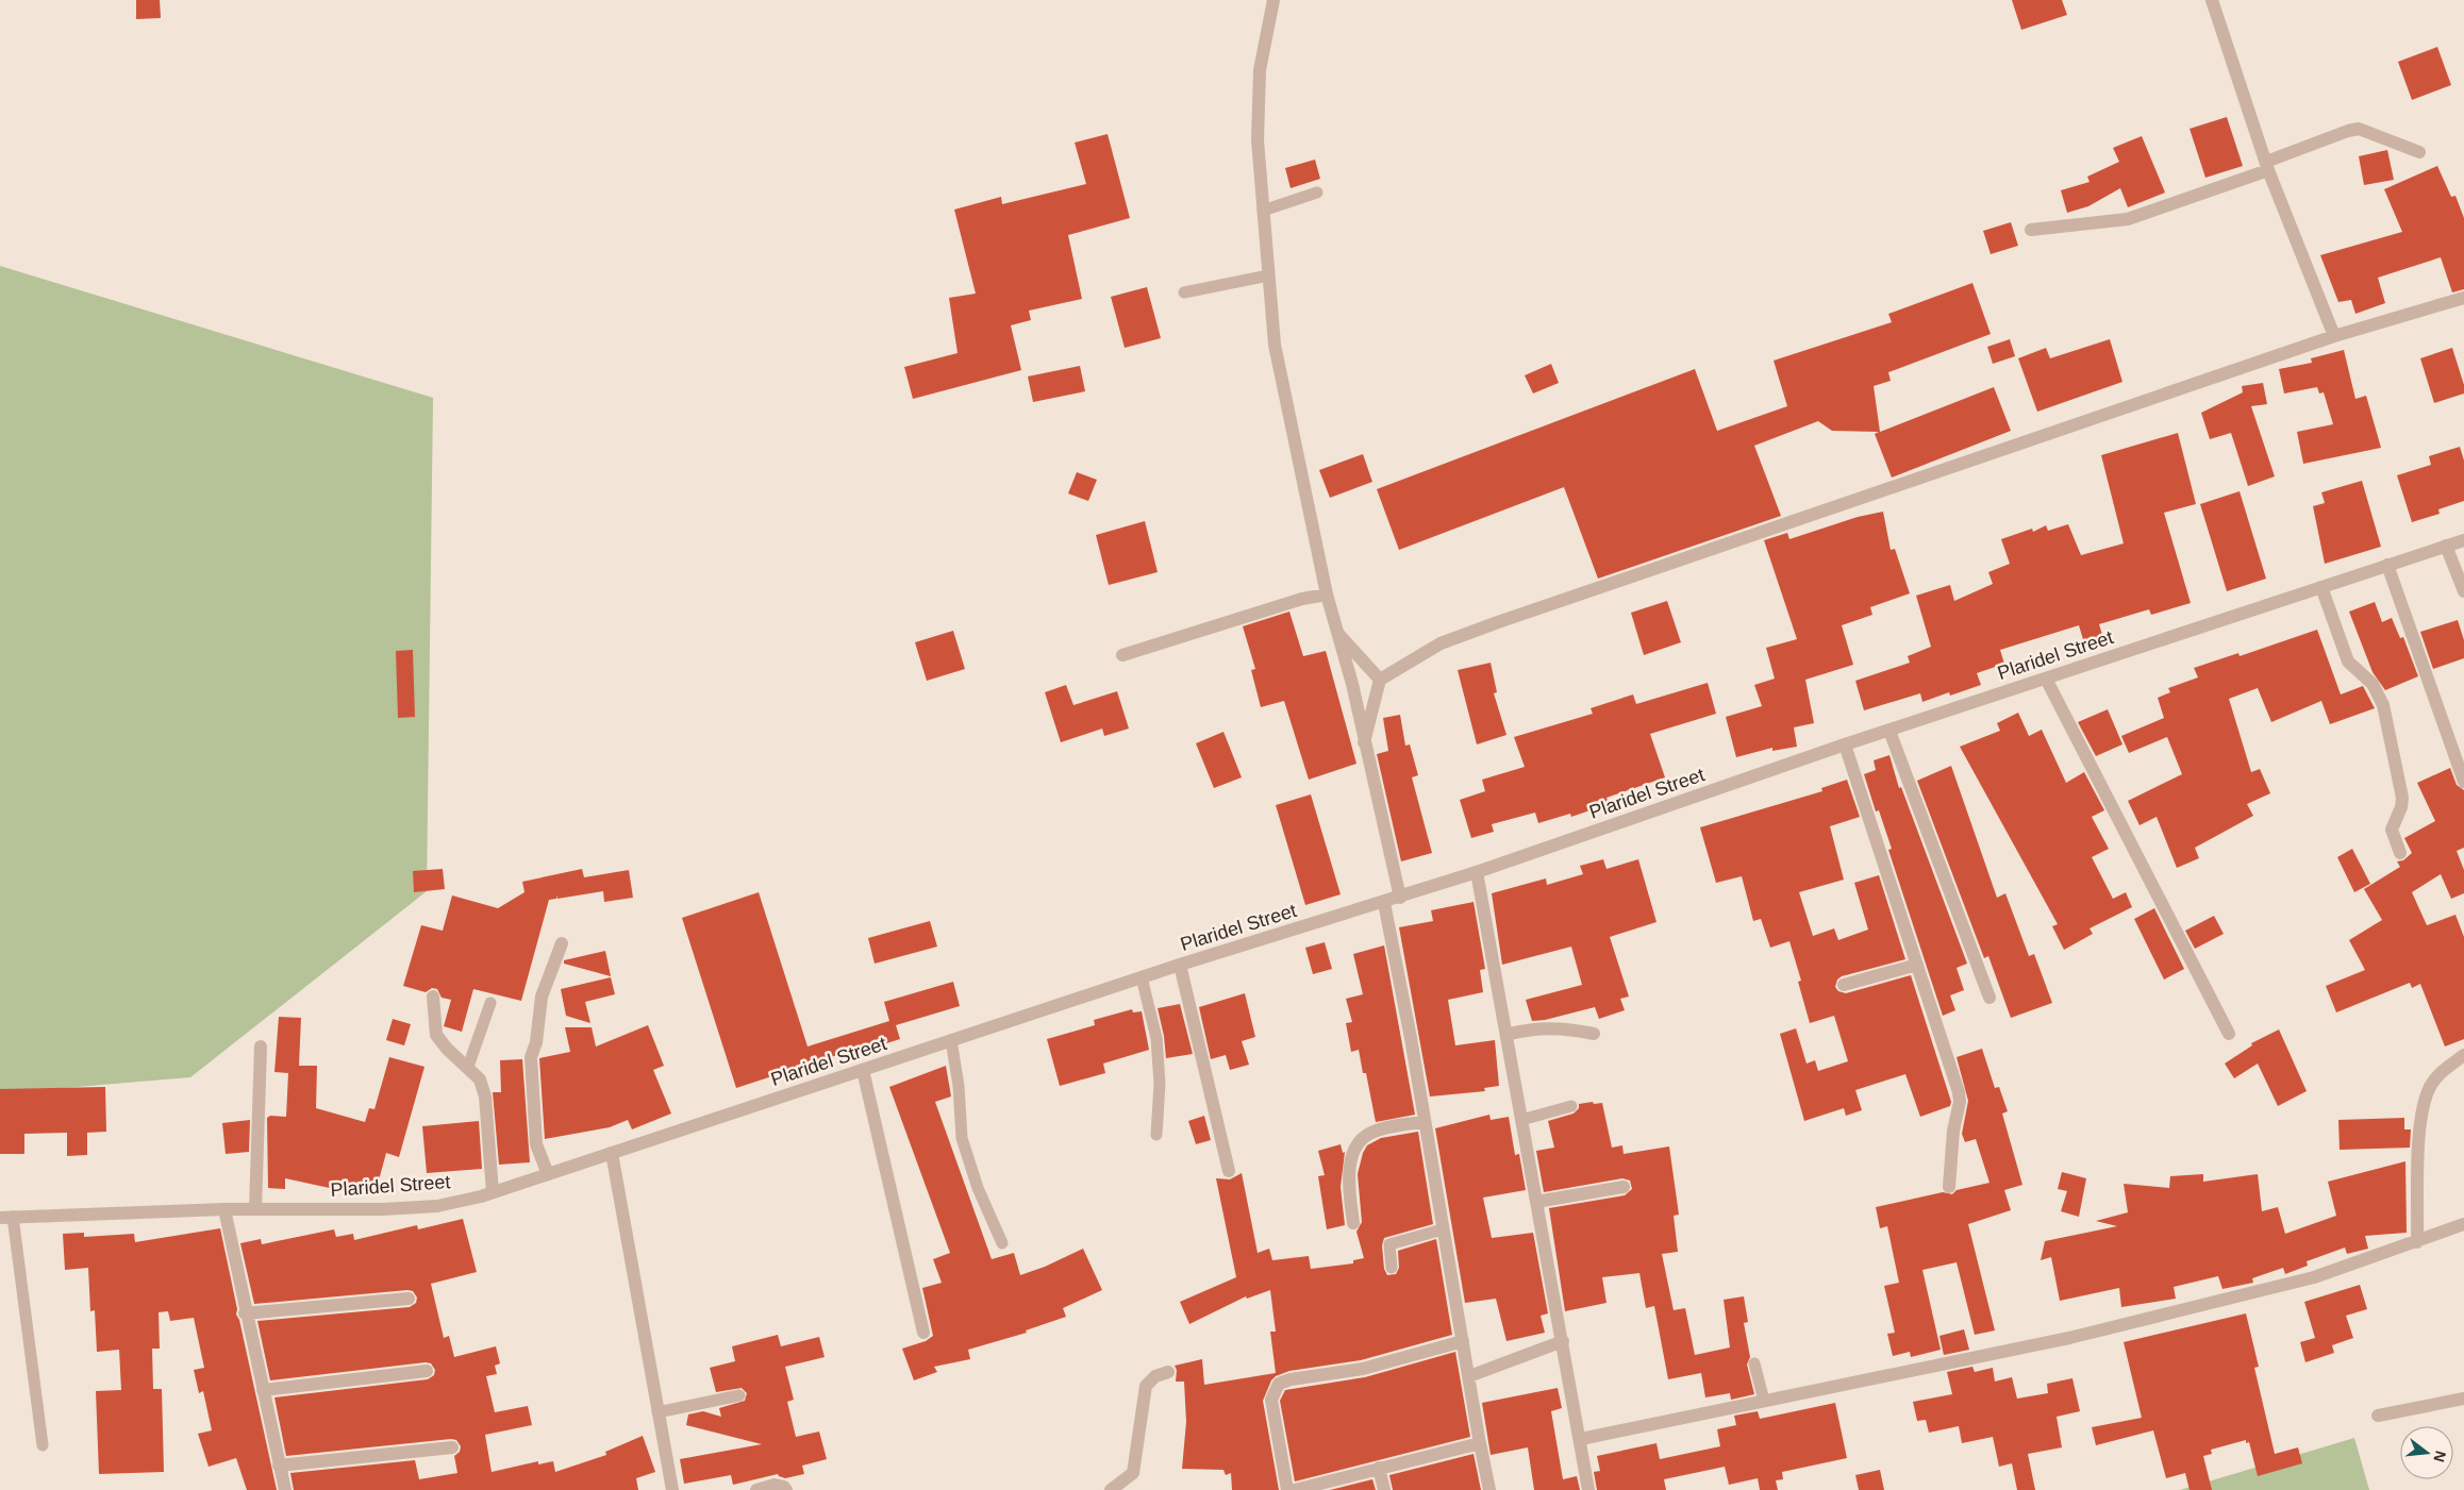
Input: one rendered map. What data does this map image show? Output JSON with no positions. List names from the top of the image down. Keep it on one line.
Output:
{"streets":{"street":["Plaridel Street"]},"north":"right"}
